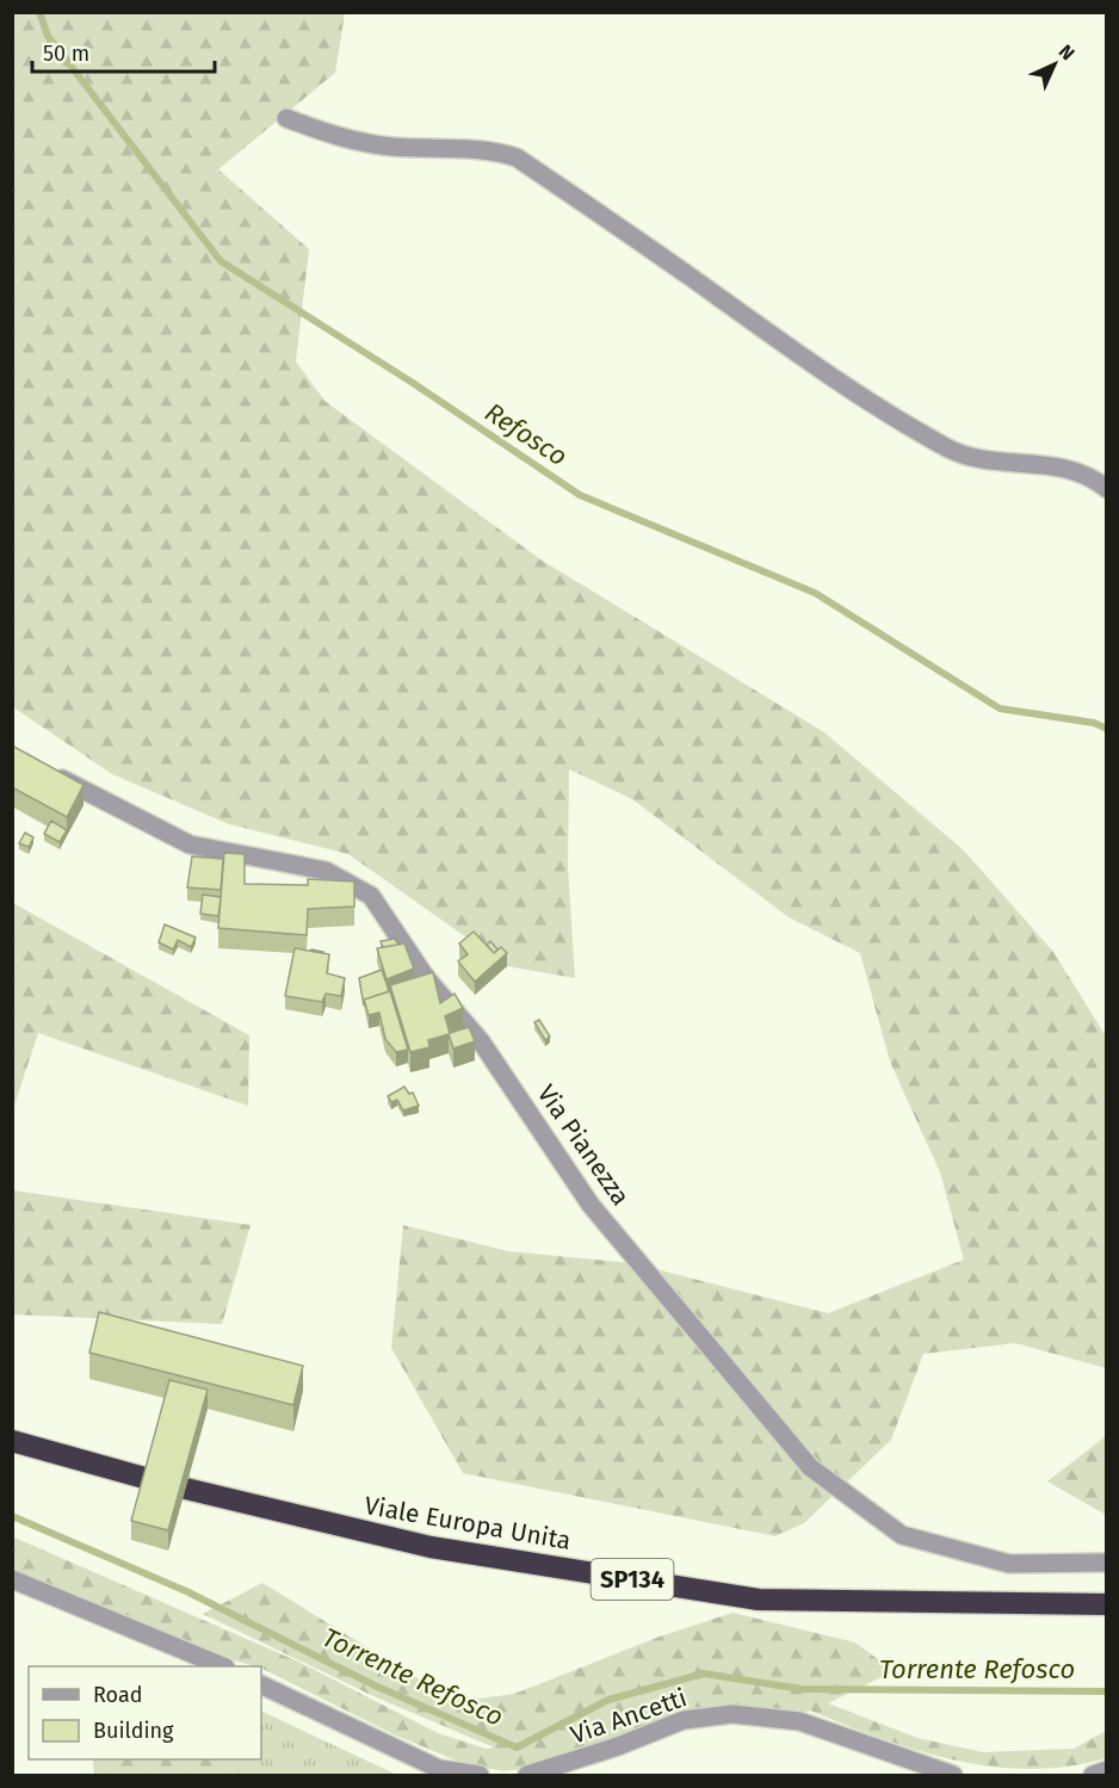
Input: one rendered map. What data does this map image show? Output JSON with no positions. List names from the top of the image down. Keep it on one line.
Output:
{"streets":{"highway":["Viale Europa Unita","SP134"],"street":["Via Pianezza","Via Ancetti"]},"water":["Refosco","Torrente Refosco"],"legend":["Road","Building"],"scale_bar":"50 m","north":"top right"}
